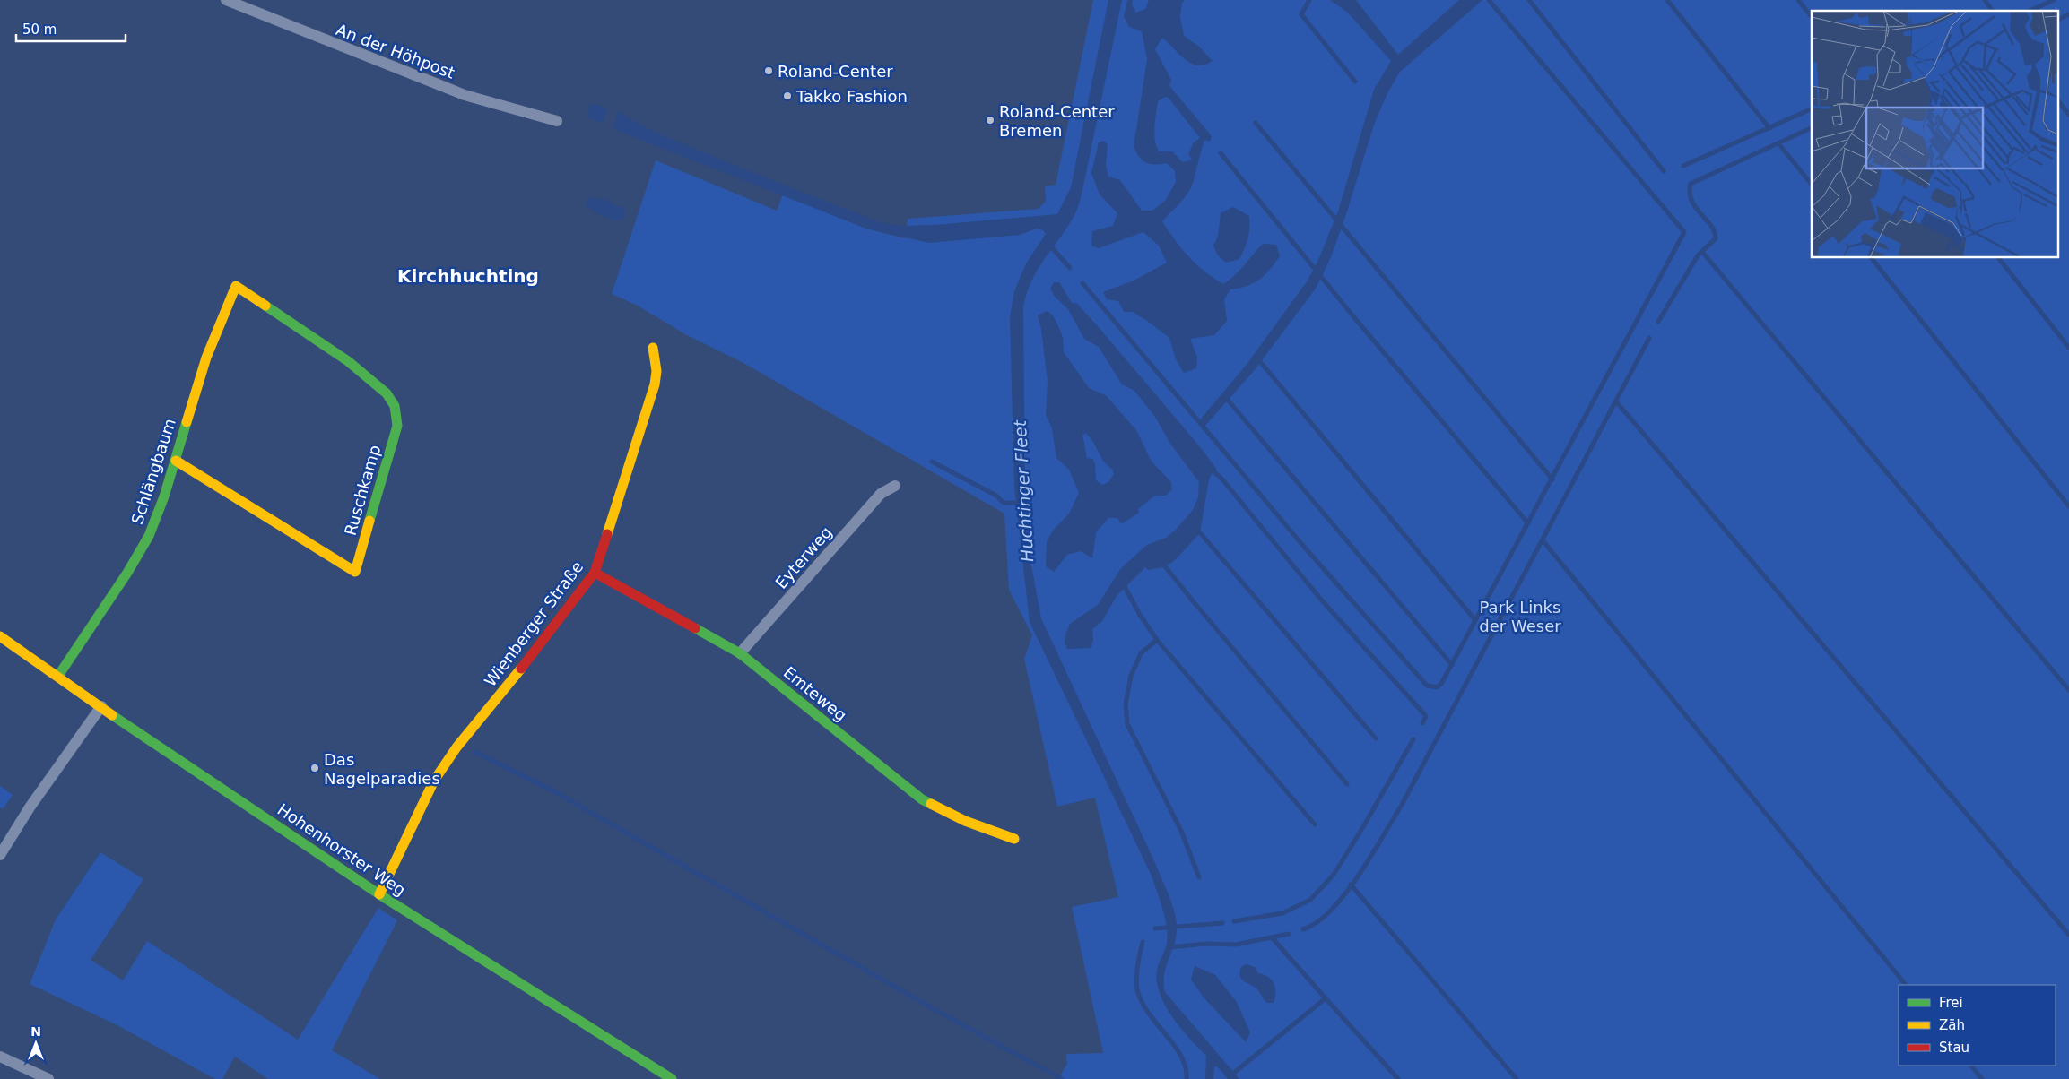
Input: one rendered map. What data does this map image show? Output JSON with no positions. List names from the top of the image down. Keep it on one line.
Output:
{"streets":{"street":["An der Höhpost","Schlängbaum","Ruschkamp","Eyterweg","Wienberger Straße","Emteweg","Hohenhorster Weg"]},"crossings":[["Schlängbaum","Ruschkamp"],["Schlängbaum","Hohenhorster Weg"],["Eyterweg","Emteweg"],["Wienberger Straße","Emteweg"],["Wienberger Straße","Hohenhorster Weg"]],"districts":["Kirchhuchting"],"water":["Huchtinger Fleet"],"parks":["Park Links der Weser"],"places":["Roland-Center","Takko Fashion","Roland-Center Bremen","Das Nagelparadies"],"legend":["Frei","Zäh","Stau"],"scale_bar":"50 m","north":"top"}
